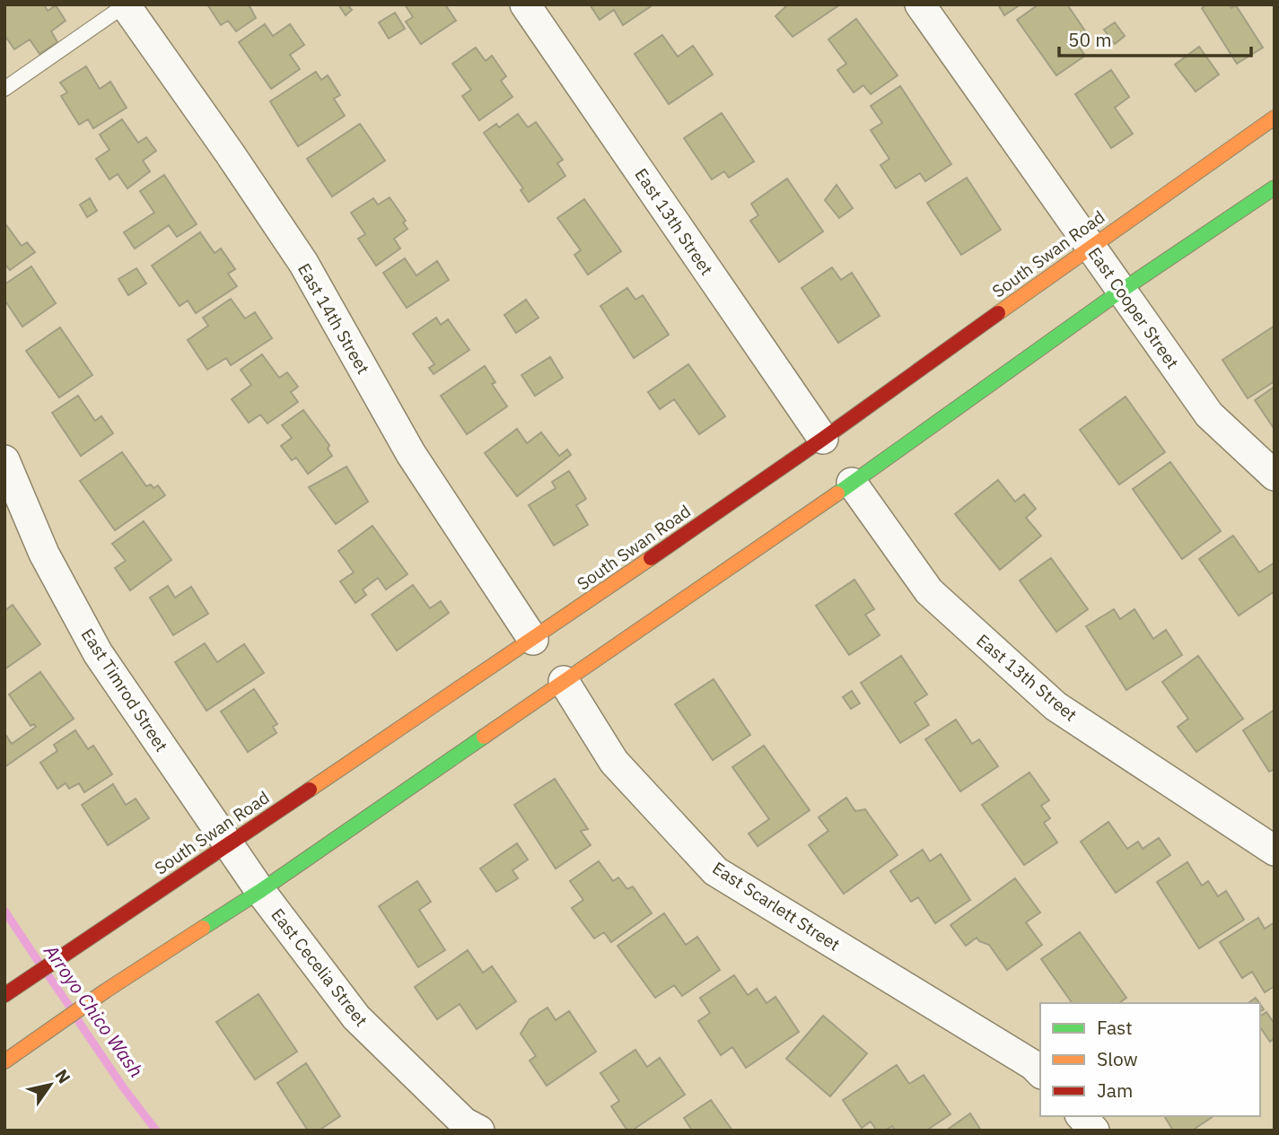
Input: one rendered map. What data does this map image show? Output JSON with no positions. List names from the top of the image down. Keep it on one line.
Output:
{"streets":{"main road":["South Swan Road"],"street":["East 13th Street","East Cooper Street","East 14th Street","East Timrod Street","East Scarlett Street","East Cecelia Street"]},"crossings":[["East 13th Street","South Swan Road"],["South Swan Road","East Cooper Street"],["South Swan Road","East 14th Street"],["South Swan Road","East Timrod Street"],["South Swan Road","East Cecelia Street"],["East Timrod Street","East Cecelia Street"]],"water":["Arroyo Chico Wash"],"legend":["Fast","Slow","Jam"],"scale_bar":"50 m","north":"top right"}
